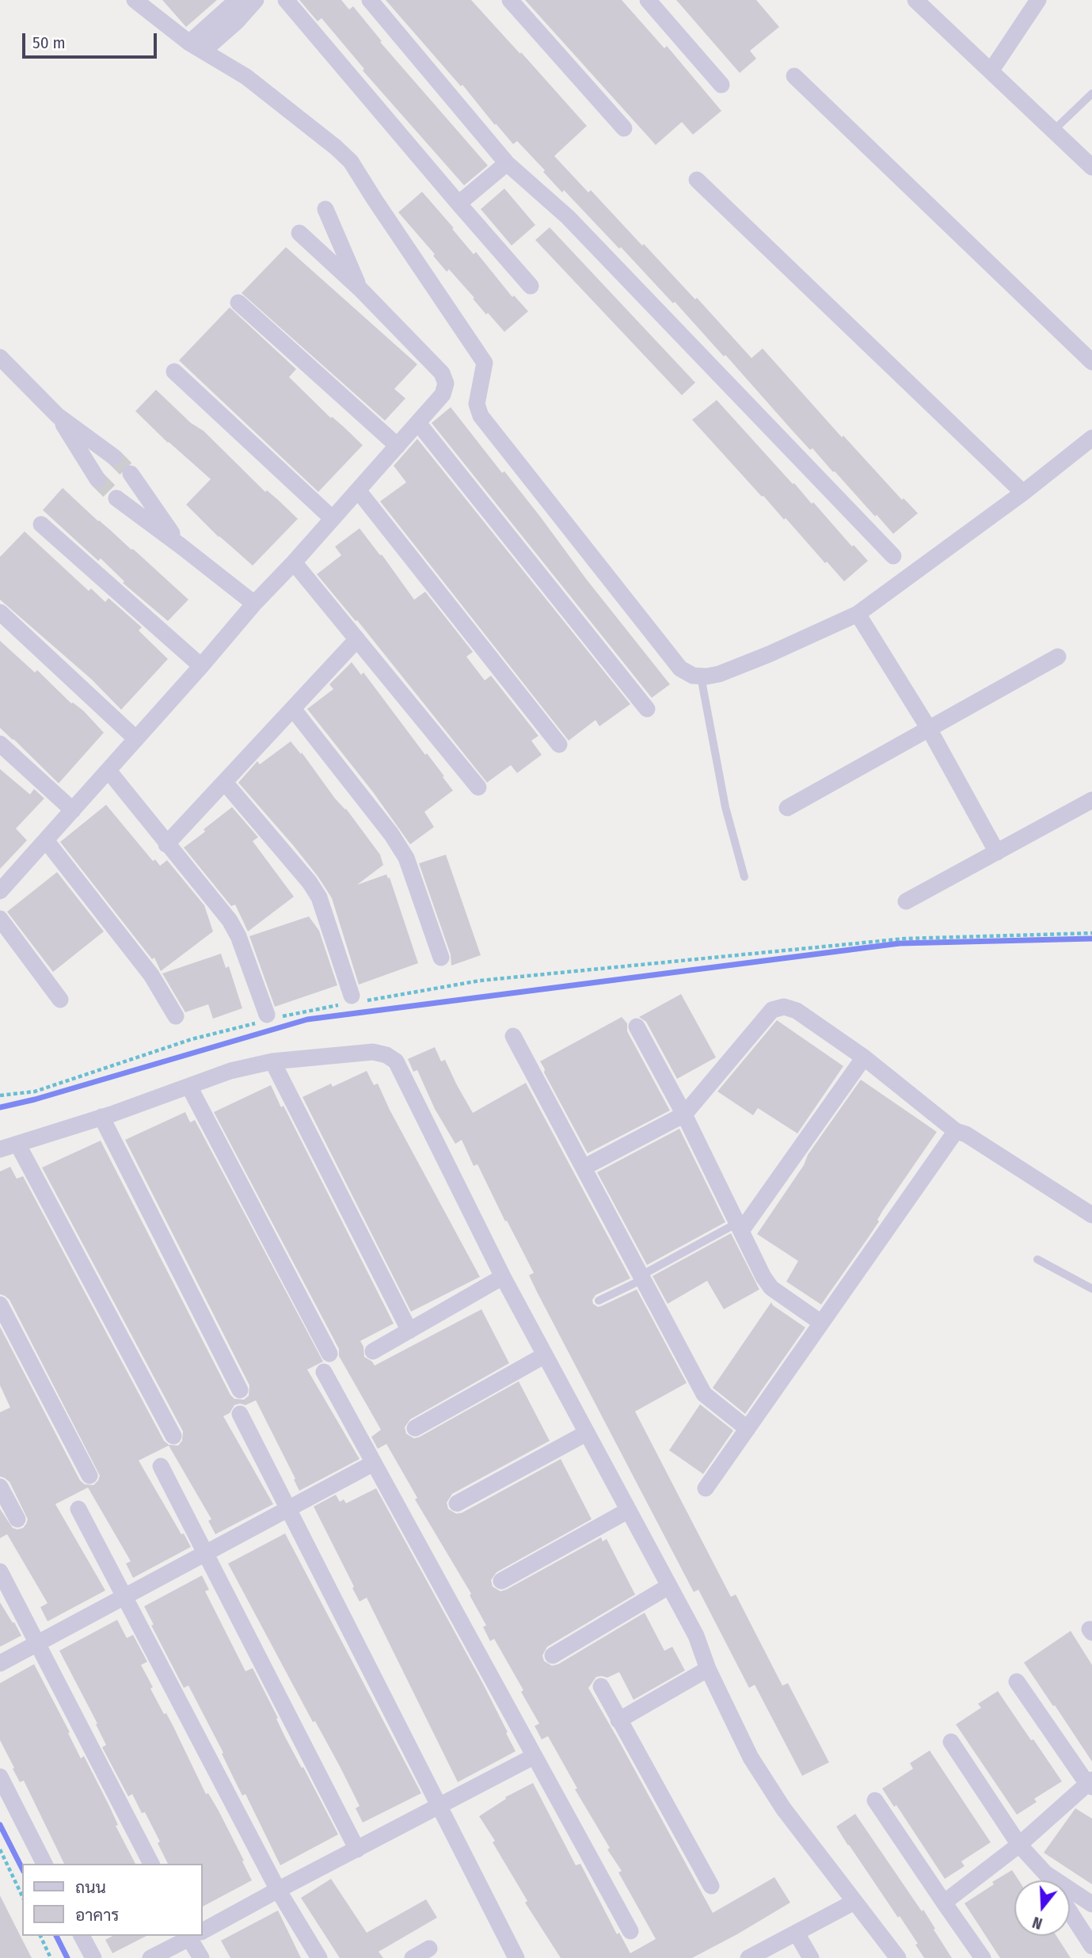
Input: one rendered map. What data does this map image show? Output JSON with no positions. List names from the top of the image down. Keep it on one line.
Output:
{"legend":["ถนน","อาคาร"],"scale_bar":"50 m","north":"bottom"}
